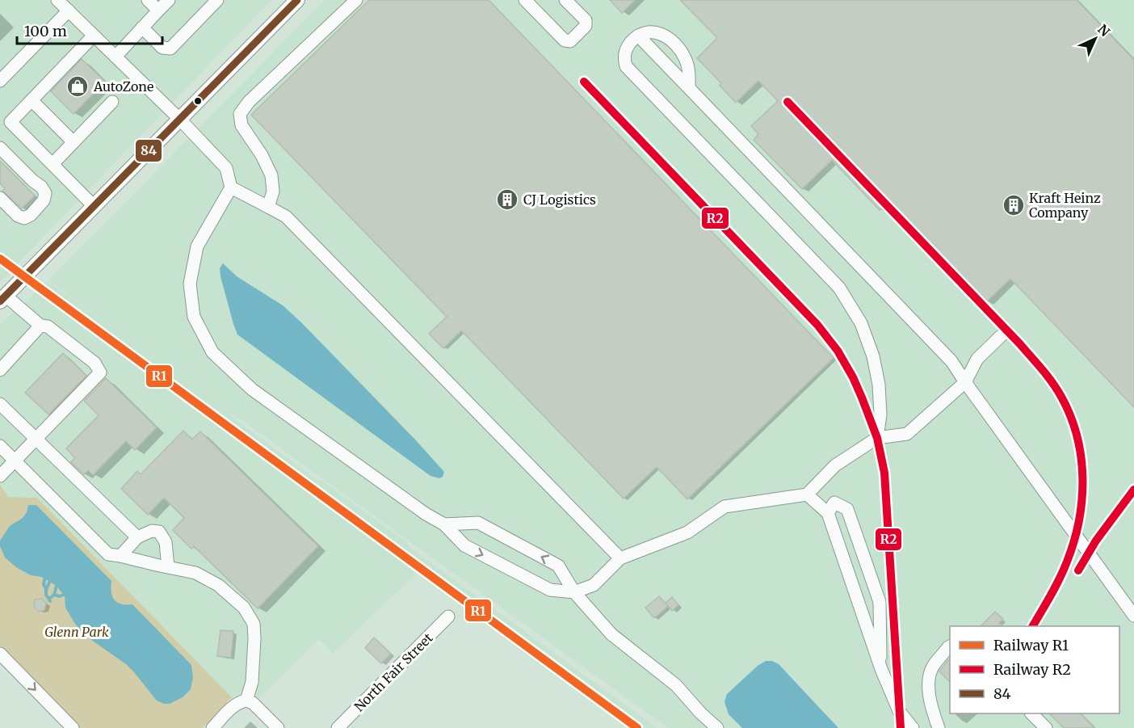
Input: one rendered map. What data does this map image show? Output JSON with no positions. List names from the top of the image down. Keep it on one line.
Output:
{"streets":{"street":["North Fair Street"]},"parks":["Glenn Park"],"places":{"shop":["AutoZone"],"building":["CJ Logistics","Kraft Heinz Company"]},"lines":["transit line 84","rail line R2","rail line R1"],"legend":["Railway R1","Railway R2","84"],"scale_bar":"100 m","north":"top right"}
